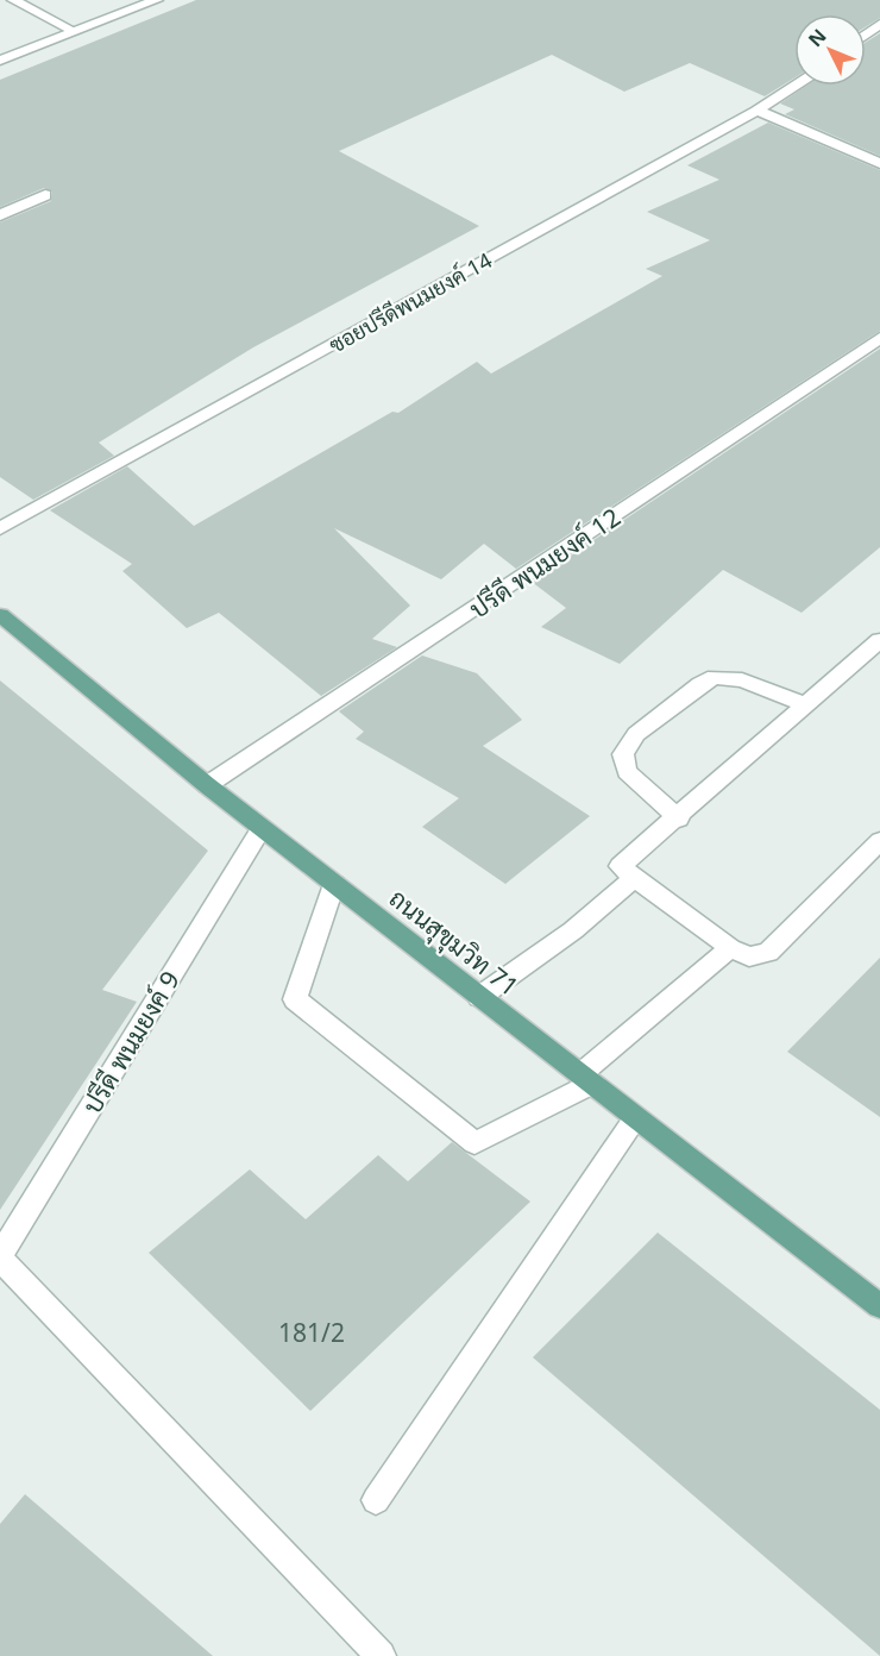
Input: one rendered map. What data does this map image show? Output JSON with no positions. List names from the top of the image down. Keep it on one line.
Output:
{"streets":{"main road":["ถนนสุขุมวิท 71"],"street":["ซอยปรีดีพนมยงค์ 14","ปรีดี พนมยงค์ 12","ปรีดี พนมยงค์ 9"]},"crossings":[["ปรีดี พนมยงค์ 12","ถนนสุขุมวิท 71"],["ถนนสุขุมวิท 71","ปรีดี พนมยงค์ 9"]],"house_numbers":["181/2"],"north":"top left"}
